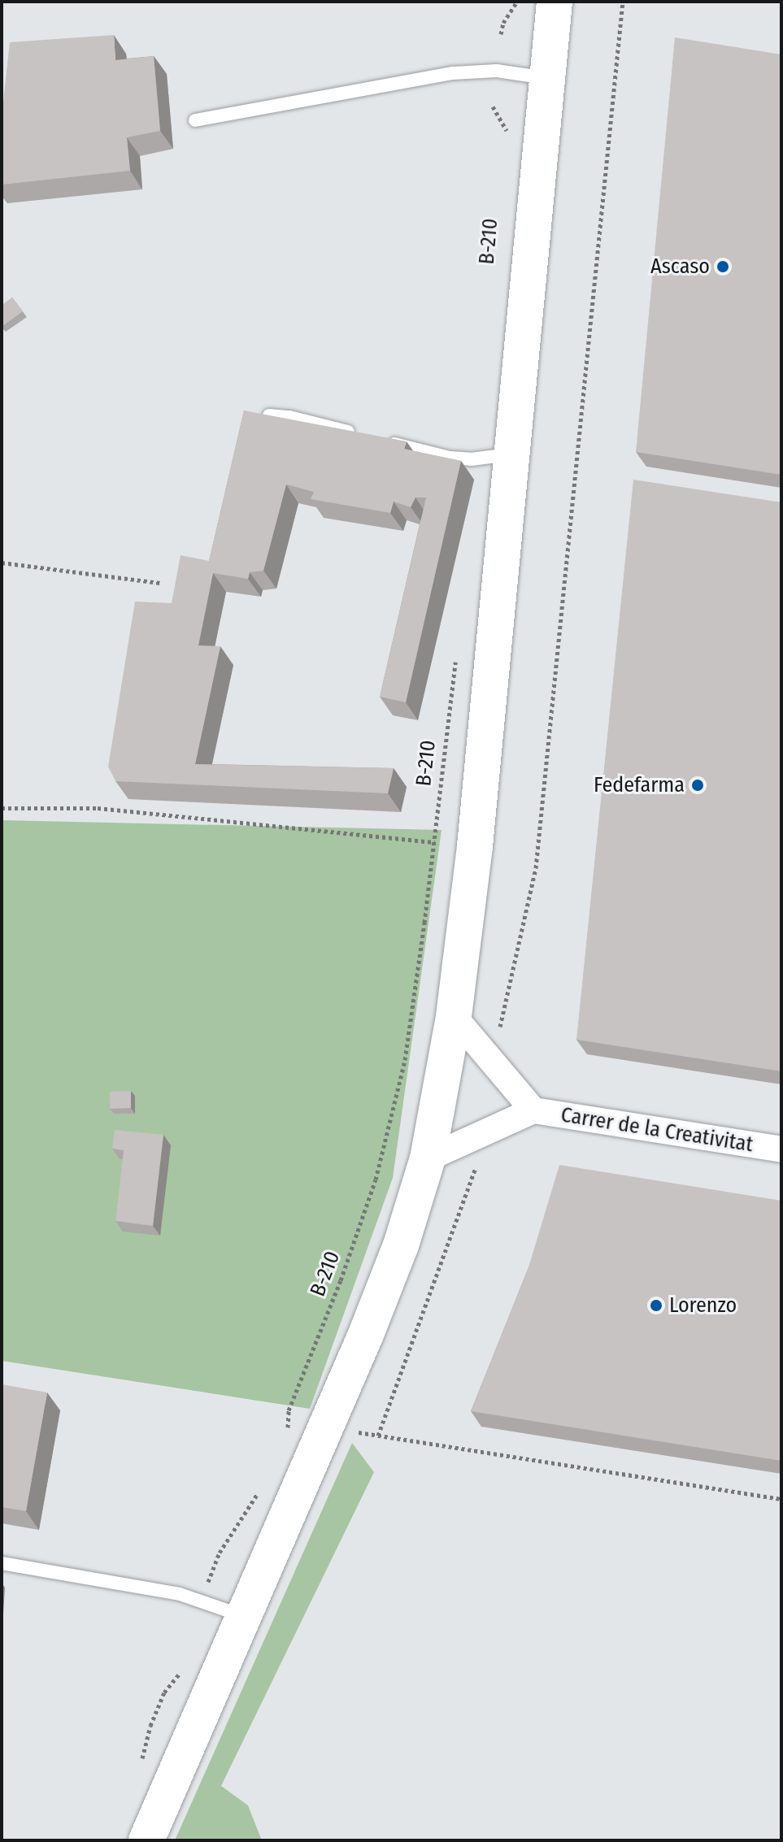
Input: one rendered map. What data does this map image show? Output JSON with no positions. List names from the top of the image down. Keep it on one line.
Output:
{"streets":{"main road":["B-210"],"street":["Carrer de la Creativitat"]},"crossings":[["B-210","Carrer de la Creativitat"]],"places":["Ascaso","Fedefarma","Lorenzo"]}
